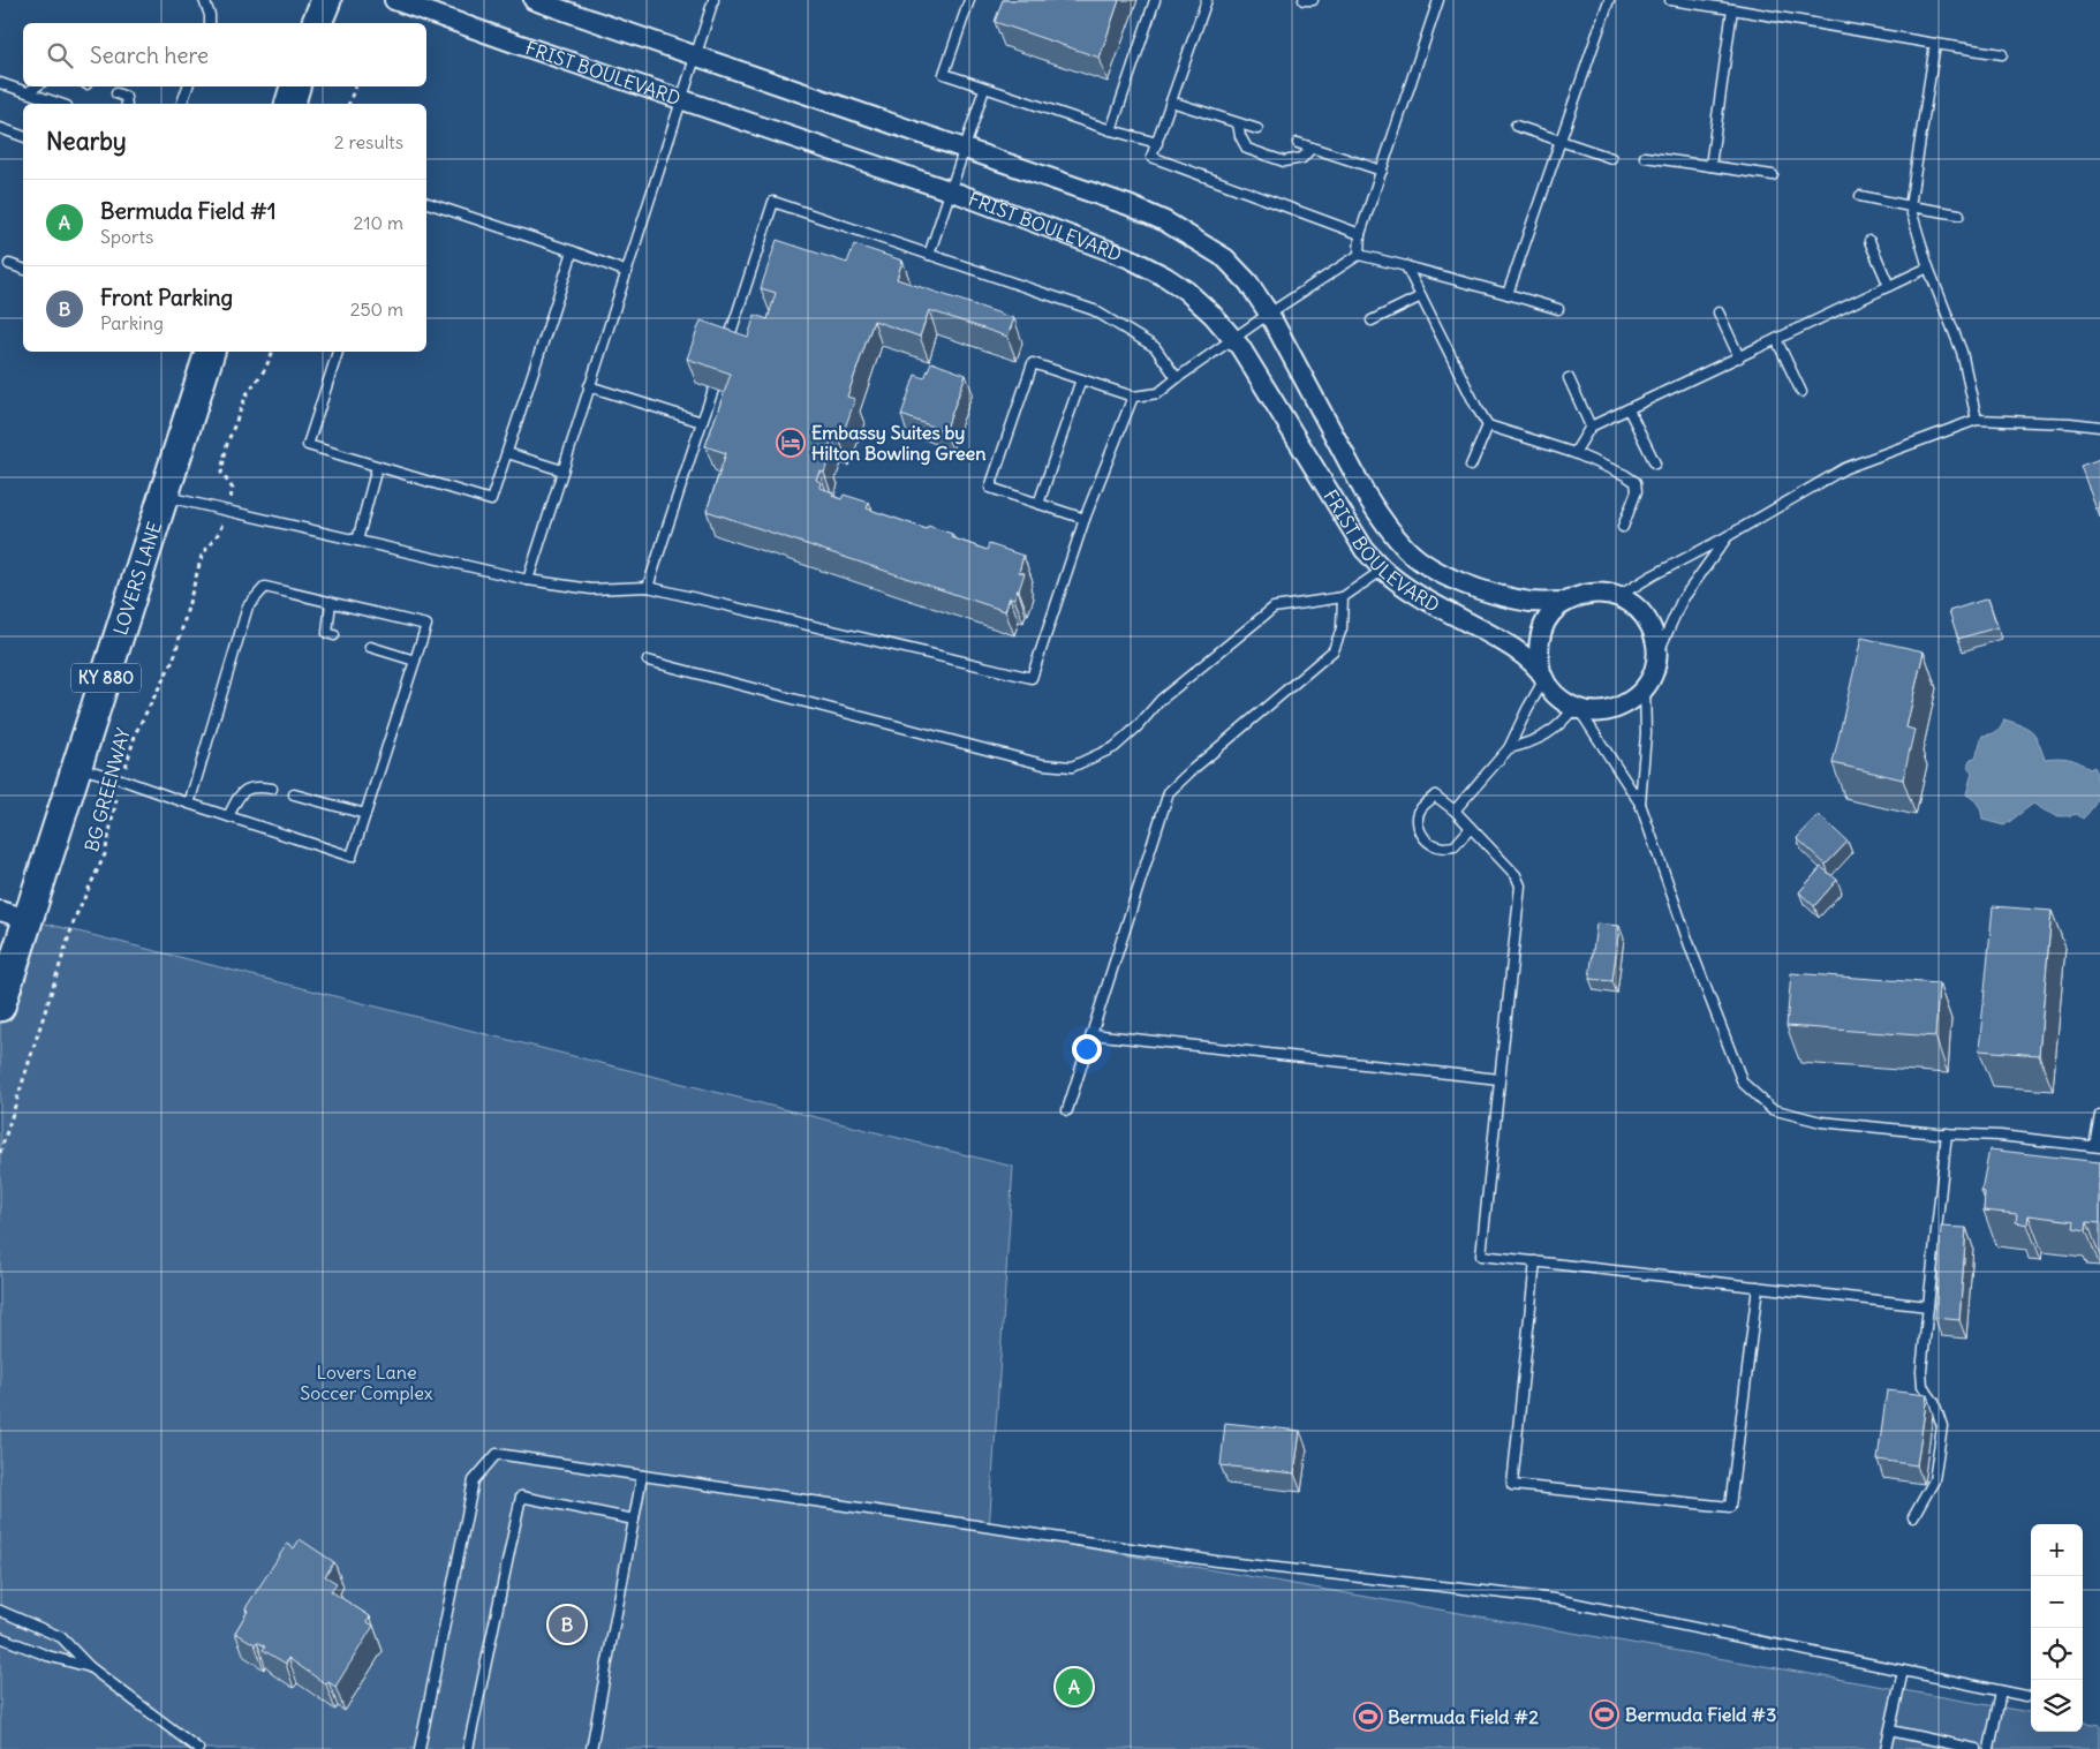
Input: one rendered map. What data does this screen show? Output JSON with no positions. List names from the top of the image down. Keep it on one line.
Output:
{"streets":{"main road":["LOVERS LANE","KY 880"],"street":["FRIST BOULEVARD"],"path":["BG GREENWAY"]},"parks":["Lovers Lane Soccer Complex"],"places":{"hotel":["Embassy Suites by Hilton Bowling Green"],"sports":["Bermuda Field #3","Bermuda Field #2"]},"page":{"search":"Search here","heading":["Nearby","2 results"],"list":[{"mark":"A","name":"Bermuda Field #1","note":"Sports","value":"210 m"},{"mark":"B","name":"Front Parking","note":"Parking","value":"250 m"}],"map_buttons":["+","−"],"pins":["B","A"]}}
